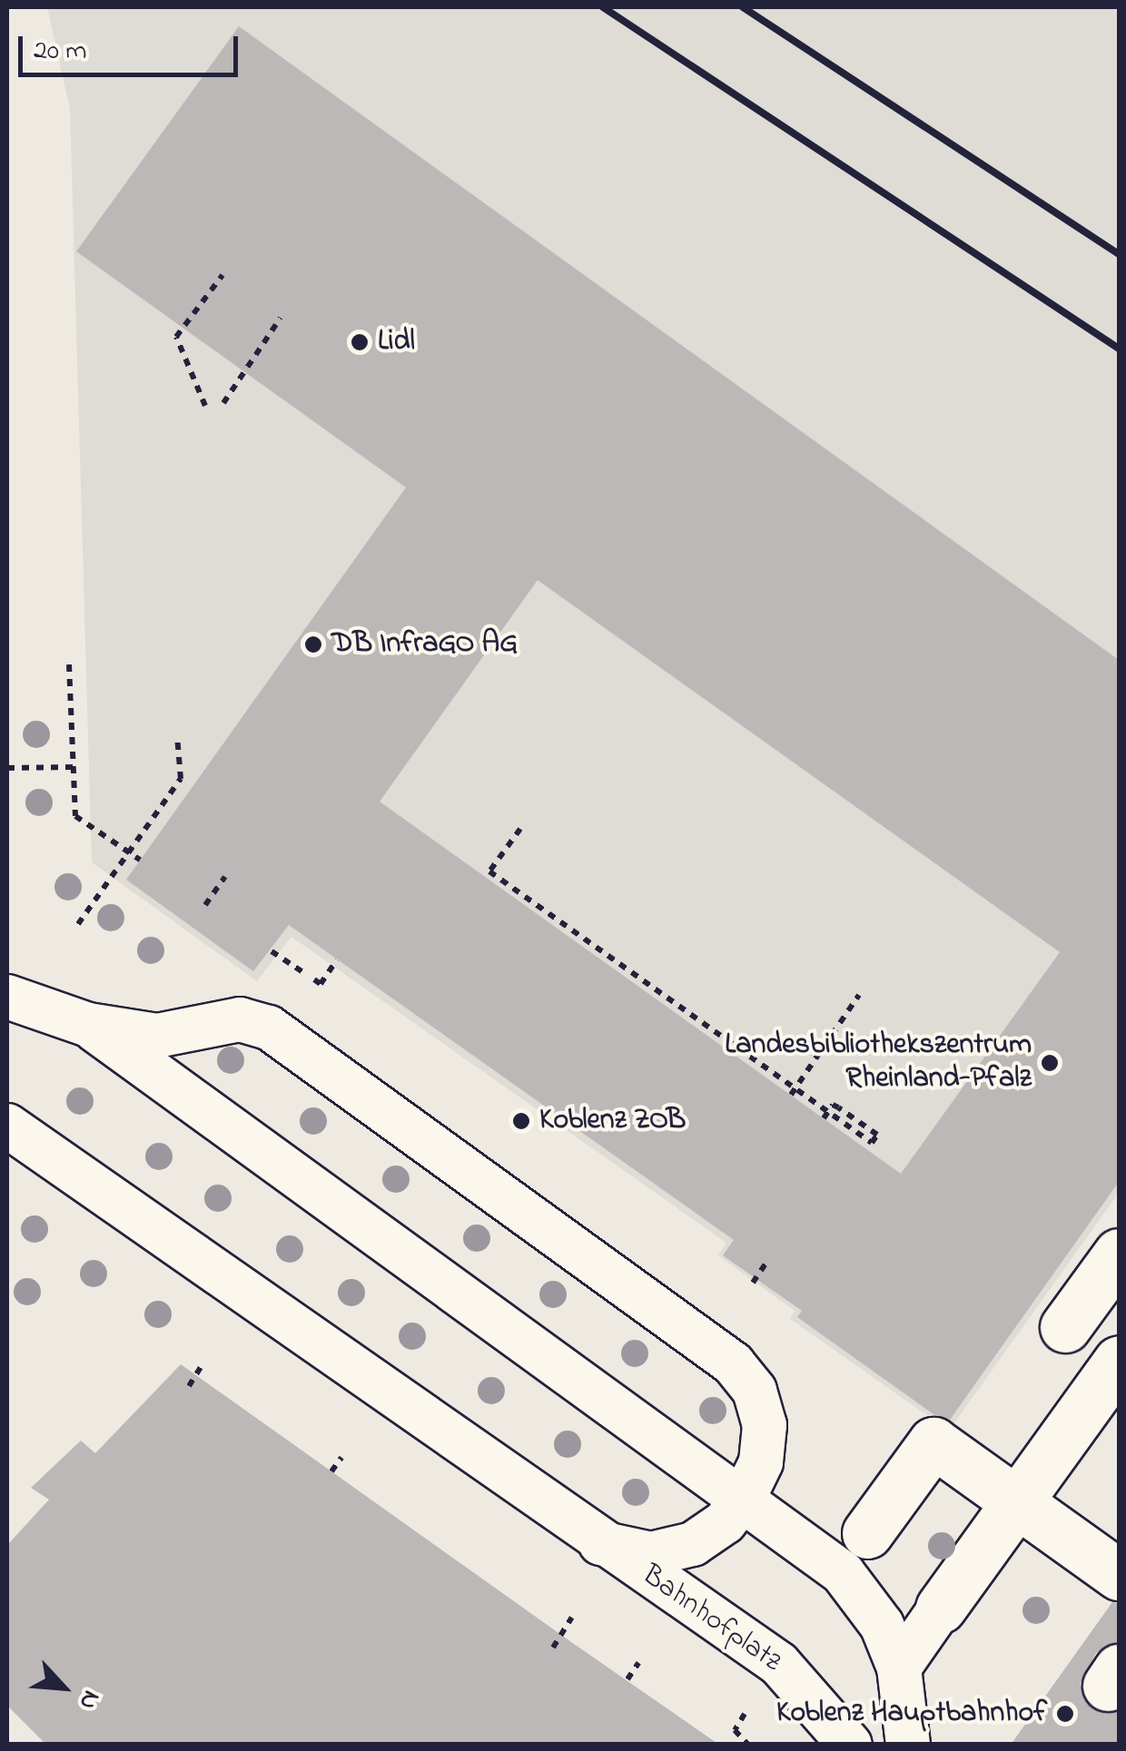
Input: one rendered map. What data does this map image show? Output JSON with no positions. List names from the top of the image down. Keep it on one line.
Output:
{"streets":{"lane":["Bahnhofplatz"]},"places":["Lidl","DB InfraGO AG","Landesbibliothekszentrum Rheinland-Pfalz","Koblenz ZOB","Koblenz Hauptbahnhof"],"scale_bar":"20 m","north":"bottom right"}
